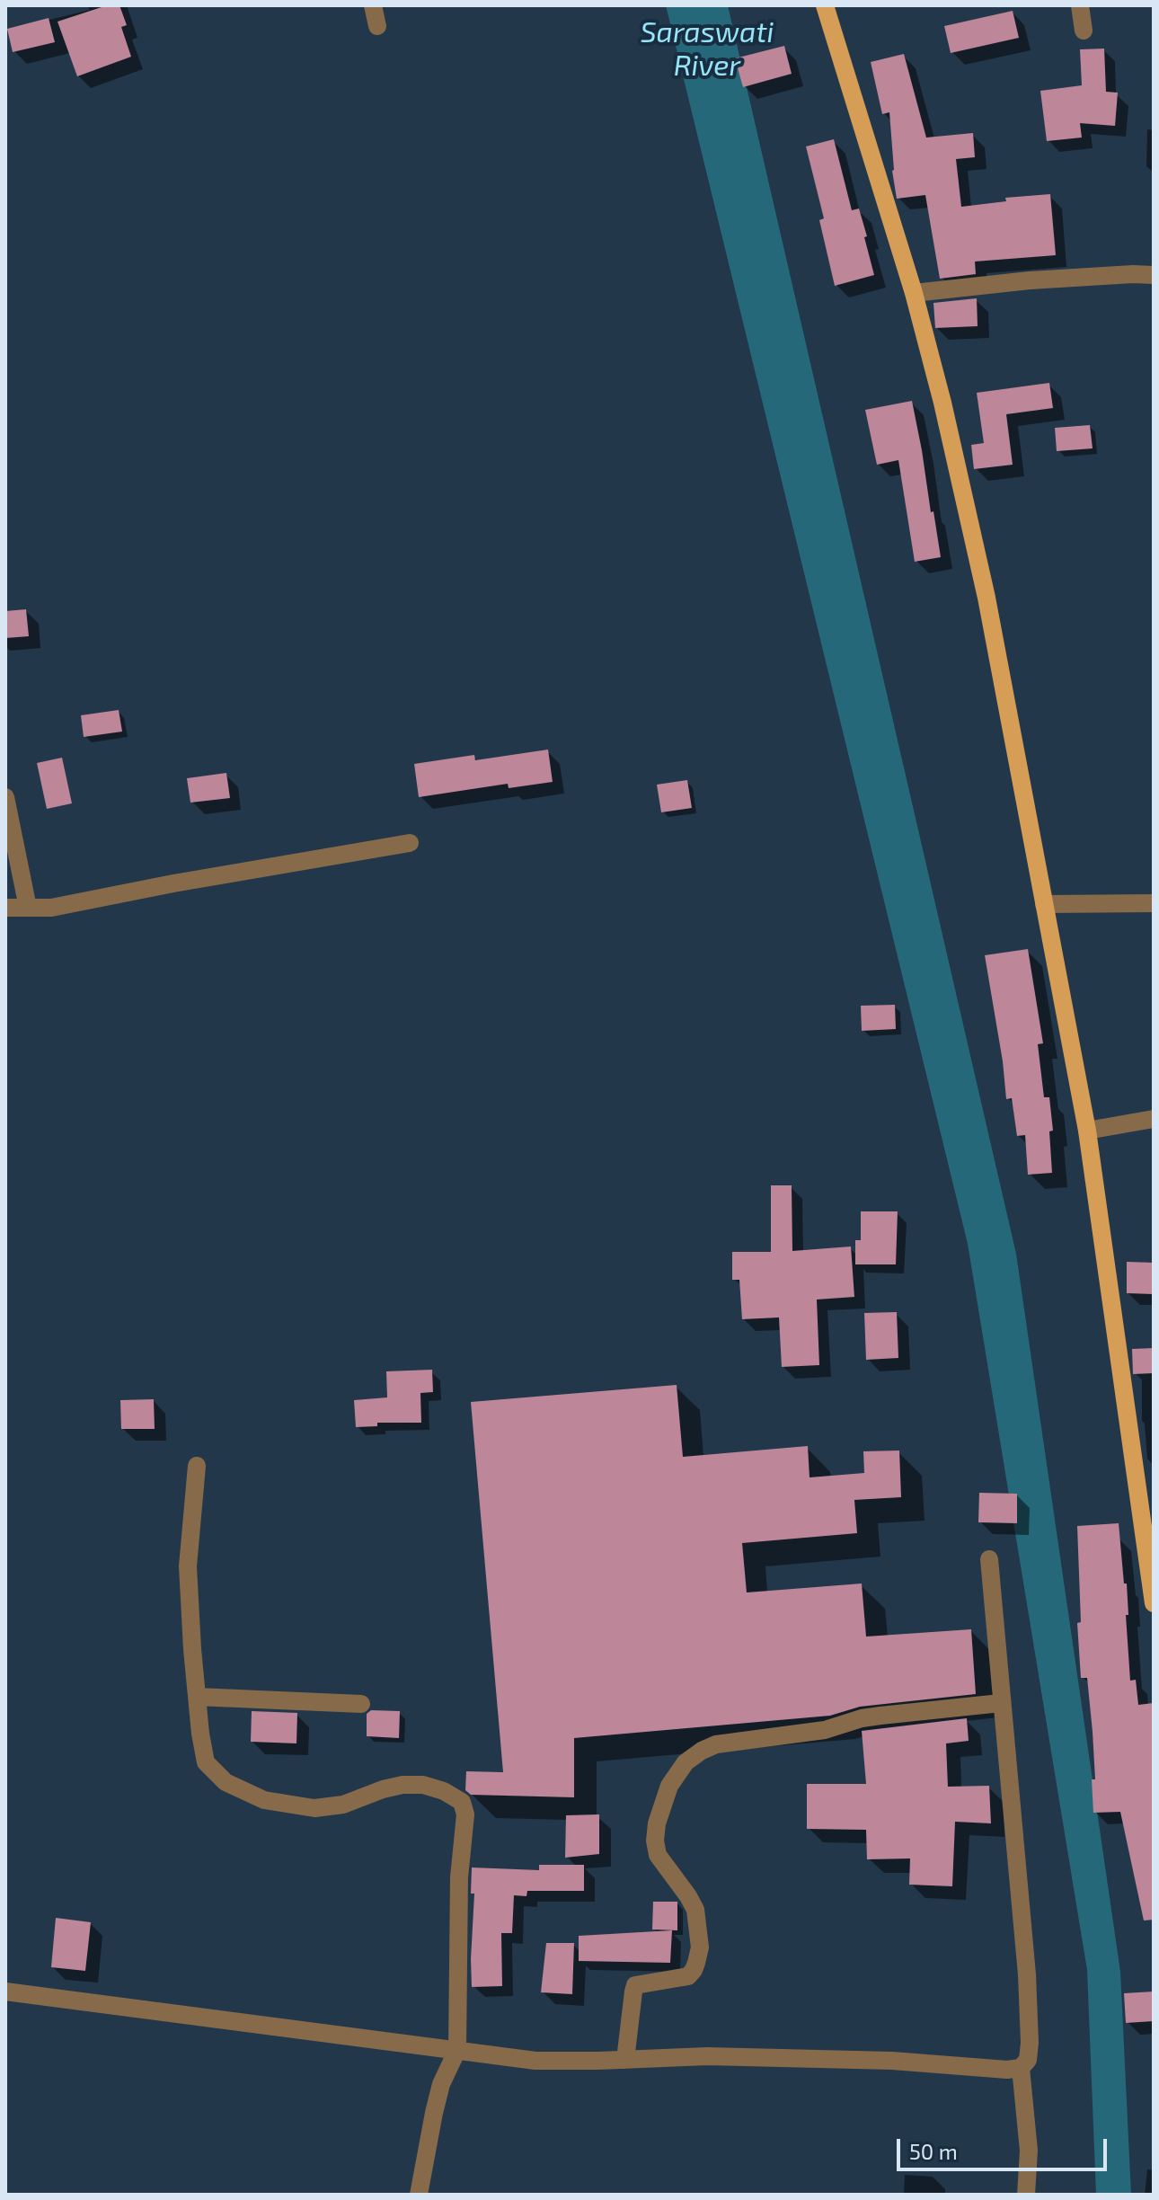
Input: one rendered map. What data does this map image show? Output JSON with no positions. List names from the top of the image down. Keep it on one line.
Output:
{"water":["Saraswati River"],"scale_bar":"50 m"}
